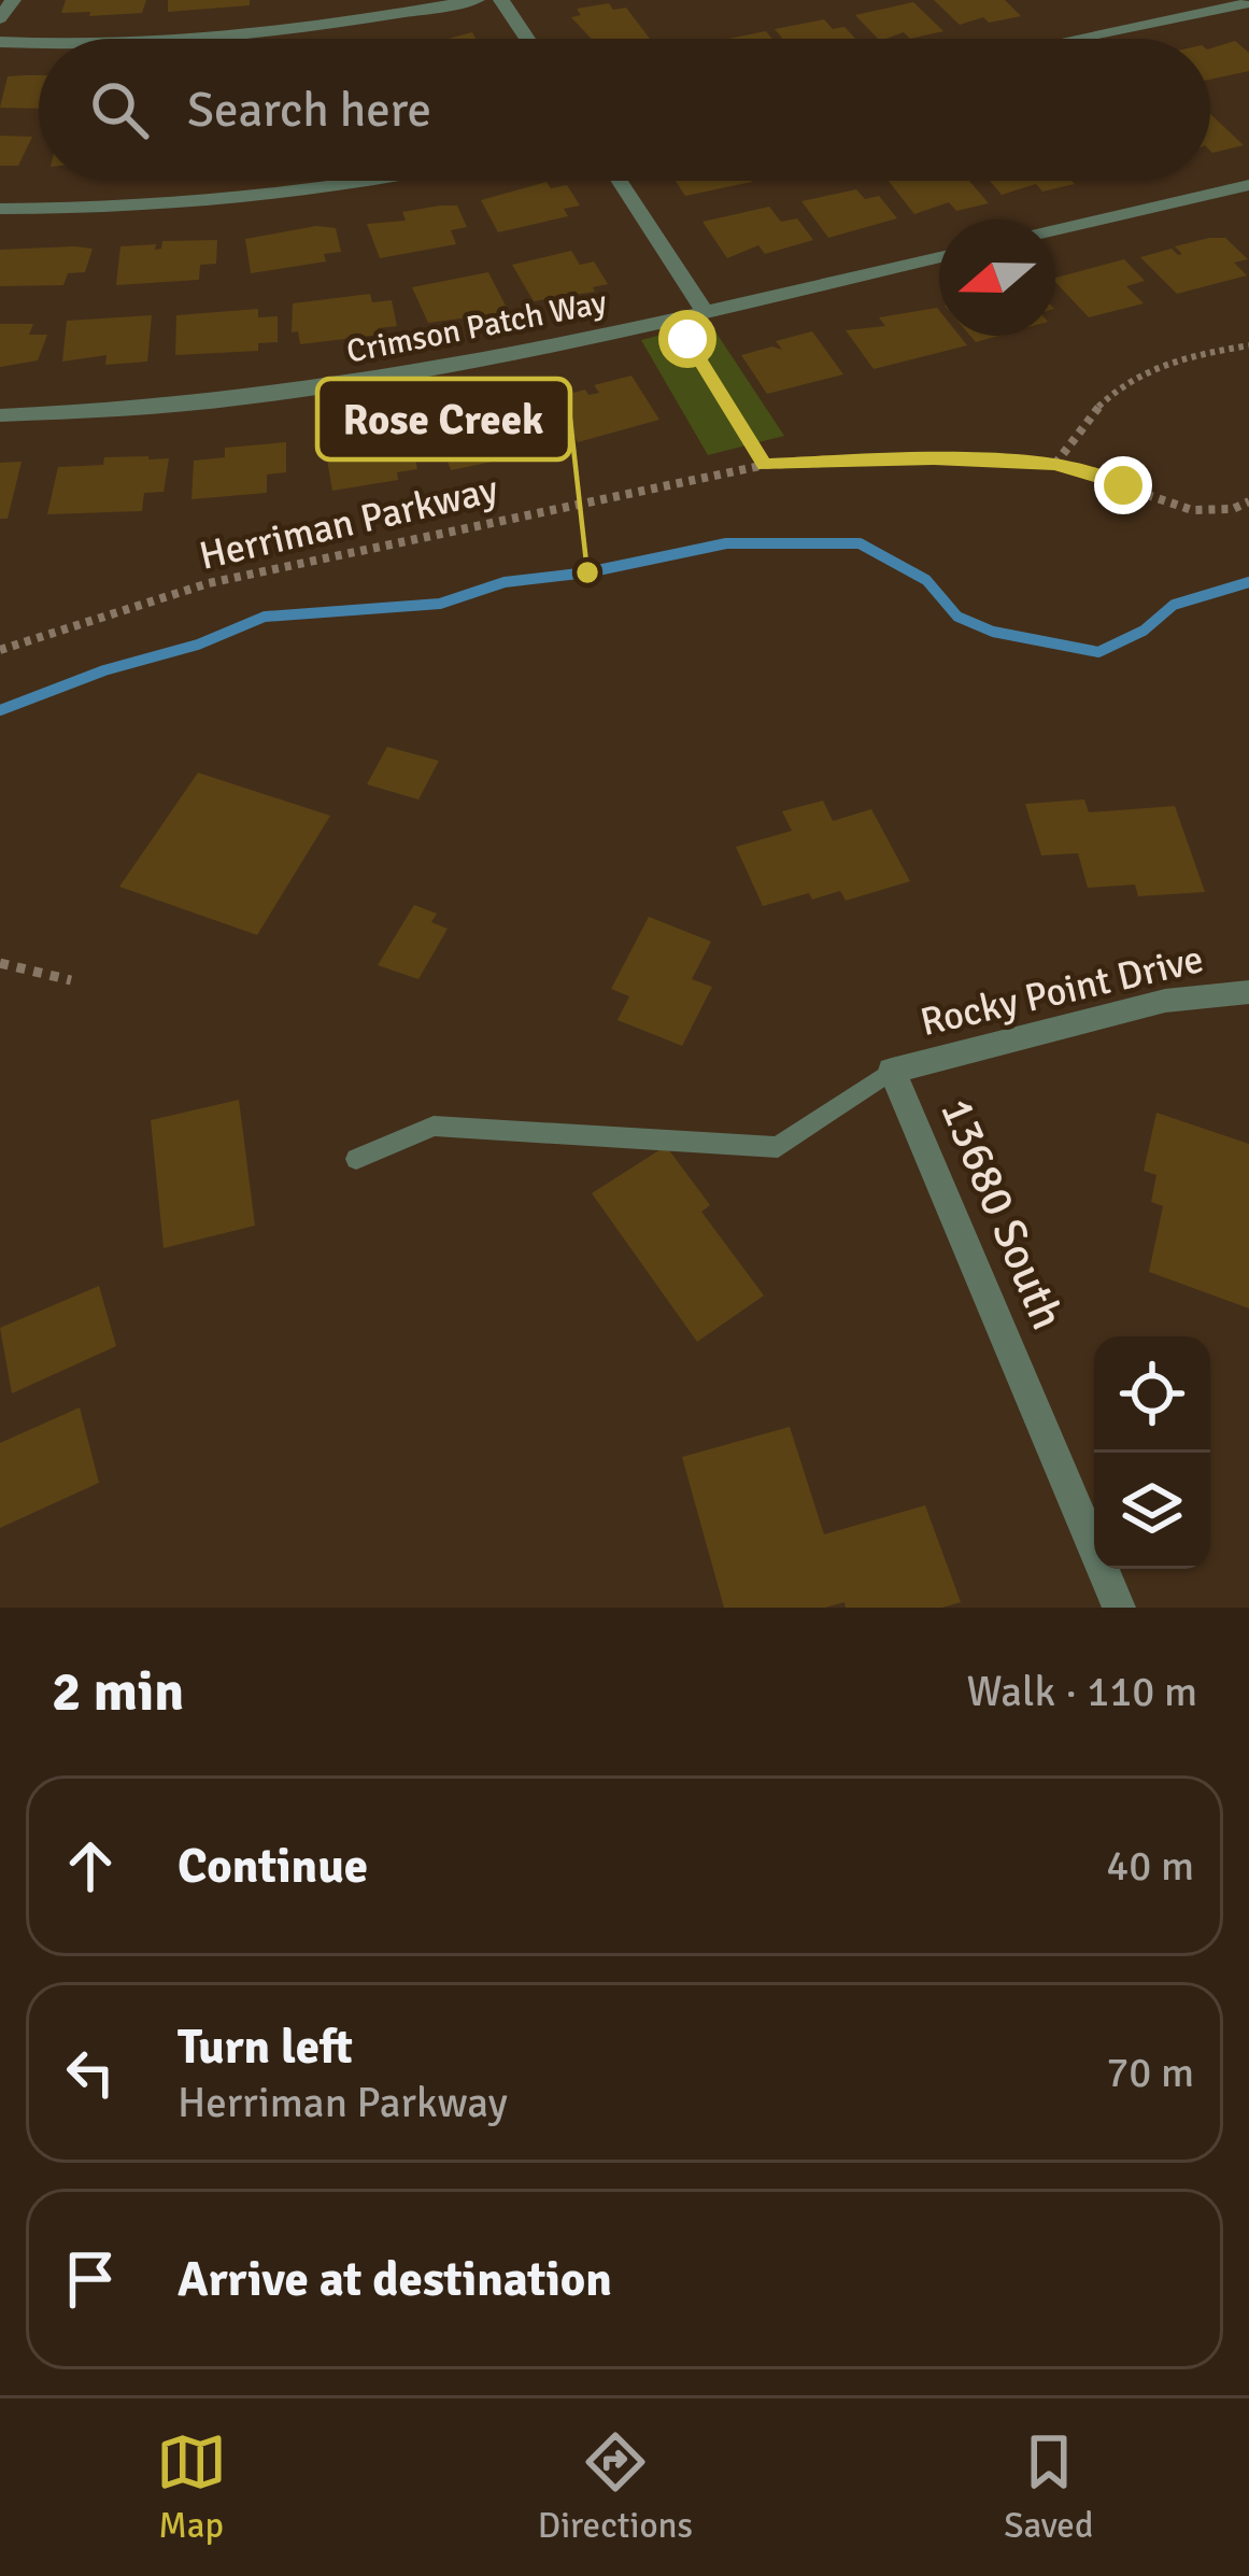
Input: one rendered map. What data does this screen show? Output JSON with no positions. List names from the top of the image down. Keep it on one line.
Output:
{"streets":{"street":["Crimson Patch Way","Rocky Point Drive","13680 South"],"path":["Herriman Parkway"]},"crossings":[["Rocky Point Drive","13680 South"]],"places":["Rose Creek"],"north":"left","page":{"search":"Search here","heading":["2 min","Walk · 110 m"],"list":[["Continue","40 m"],["Turn left","Herriman Parkway","70 m"],"Arrive at destination"],"nav":["Map","Directions","Saved"]}}
